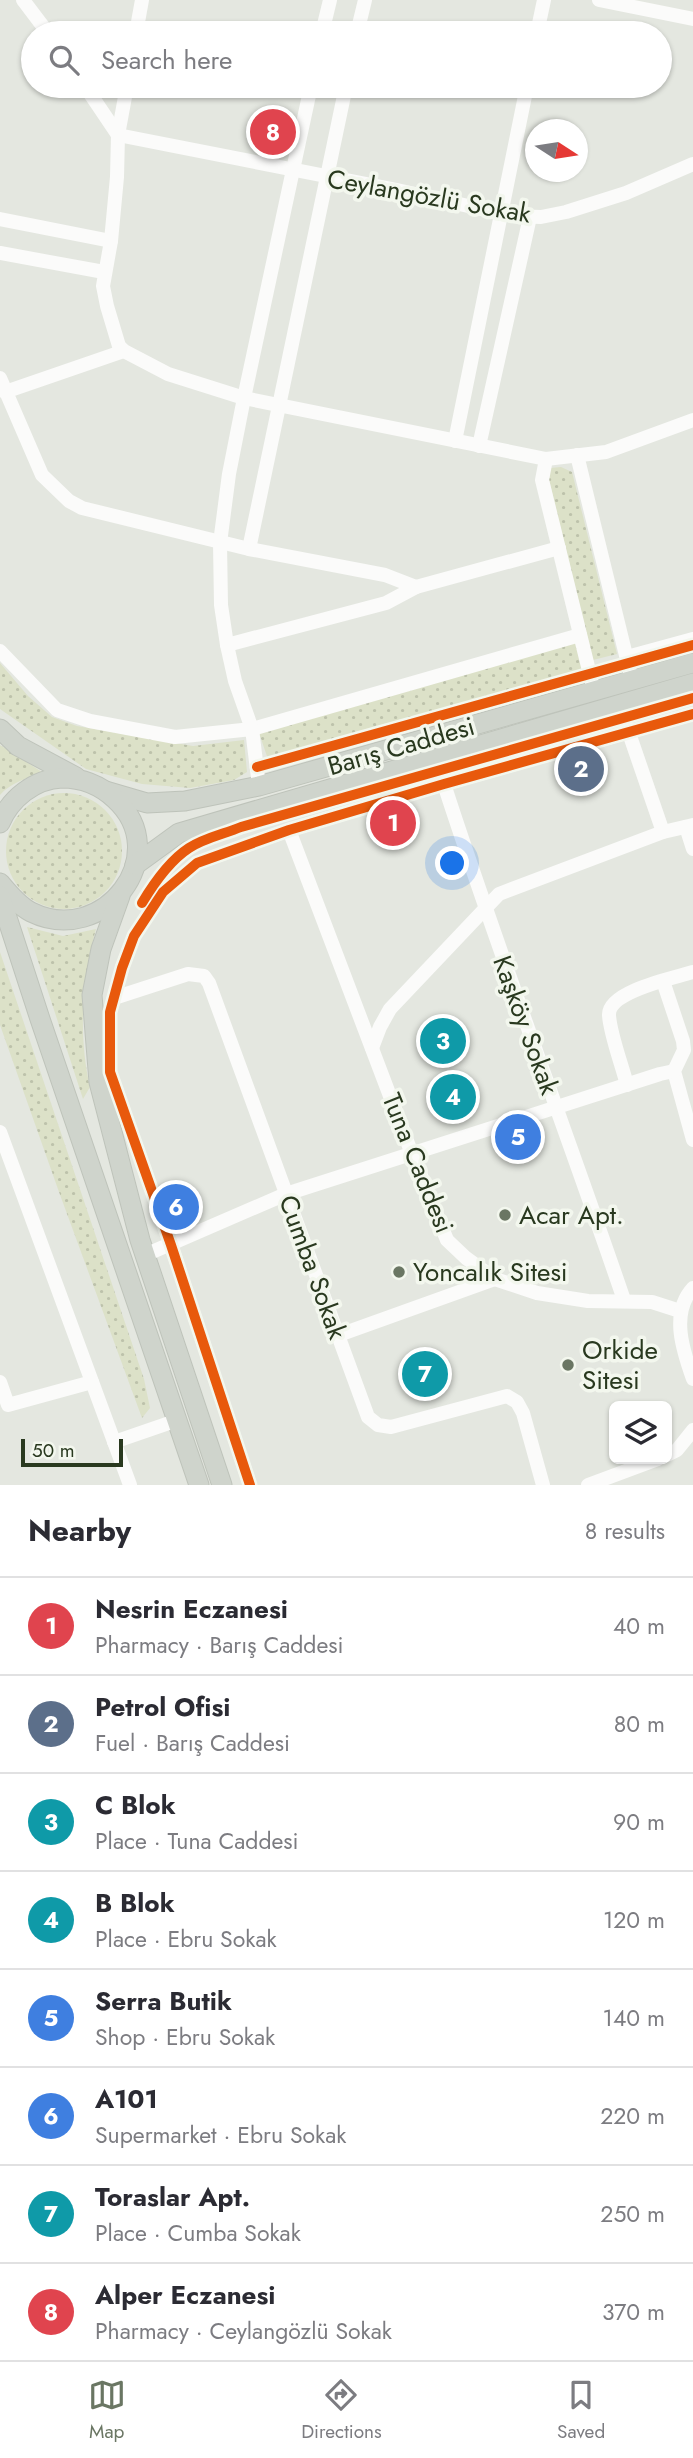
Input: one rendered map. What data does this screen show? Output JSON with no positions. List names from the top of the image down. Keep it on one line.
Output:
{"streets":{"main road":["Barış Caddesi"],"street":["Ceylangözlü Sokak","Kaşköy Sokak","Tuna Caddesi","Cumba Sokak"]},"crossings":[["Kaşköy Sokak","Tuna Caddesi"]],"places":["Acar Apt.","Yoncalık Sitesi","Orkide Sitesi"],"scale_bar":"50 m","north":"right","page":{"search":"Search here","pins":["8","2","1","3","4","5","6","7"],"scale":"50 m","heading":["Nearby","8 results"],"list":[{"mark":"1","name":"Nesrin Eczanesi","note":"Pharmacy · Barış Caddesi","value":"40 m"},{"mark":"2","name":"Petrol Ofisi","note":"Fuel · Barış Caddesi","value":"80 m"},{"mark":"3","name":"C Blok","note":"Place · Tuna Caddesi","value":"90 m"},{"mark":"4","name":"B Blok","note":"Place · Ebru Sokak","value":"120 m"},{"mark":"5","name":"Serra Butik","note":"Shop · Ebru Sokak","value":"140 m"},{"mark":"6","name":"A101","note":"Supermarket · Ebru Sokak","value":"220 m"},{"mark":"7","name":"Toraslar Apt.","note":"Place · Cumba Sokak","value":"250 m"},{"mark":"8","name":"Alper Eczanesi","note":"Pharmacy · Ceylangözlü Sokak","value":"370 m"}],"nav":["Map","Directions","Saved"]}}
